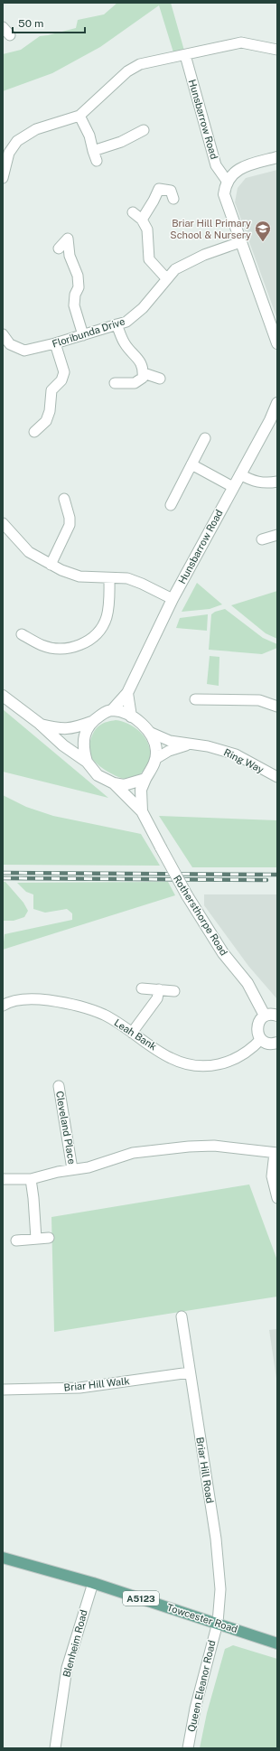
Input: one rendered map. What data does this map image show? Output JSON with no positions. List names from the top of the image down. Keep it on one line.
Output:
{"streets":{"main road":["A5123","Towcester Road"],"street":["Hunsbarrow Road","Floribunda Drive","Ring Way","Rothersthorpe Road","Leah Bank","Cleveland Place","Briar Hill Walk","Briar Hill Road","Blenheim Road","Queen Eleanor Road"]},"crossings":[["Briar Hill Walk","Briar Hill Road"],["Briar Hill Road","Towcester Road"],["Briar Hill Road","Queen Eleanor Road"],["Towcester Road","Blenheim Road"],["Towcester Road","Queen Eleanor Road"]],"places":{"school or university":["Briar Hill Primary School & Nursery"]},"scale_bar":"50 m"}
